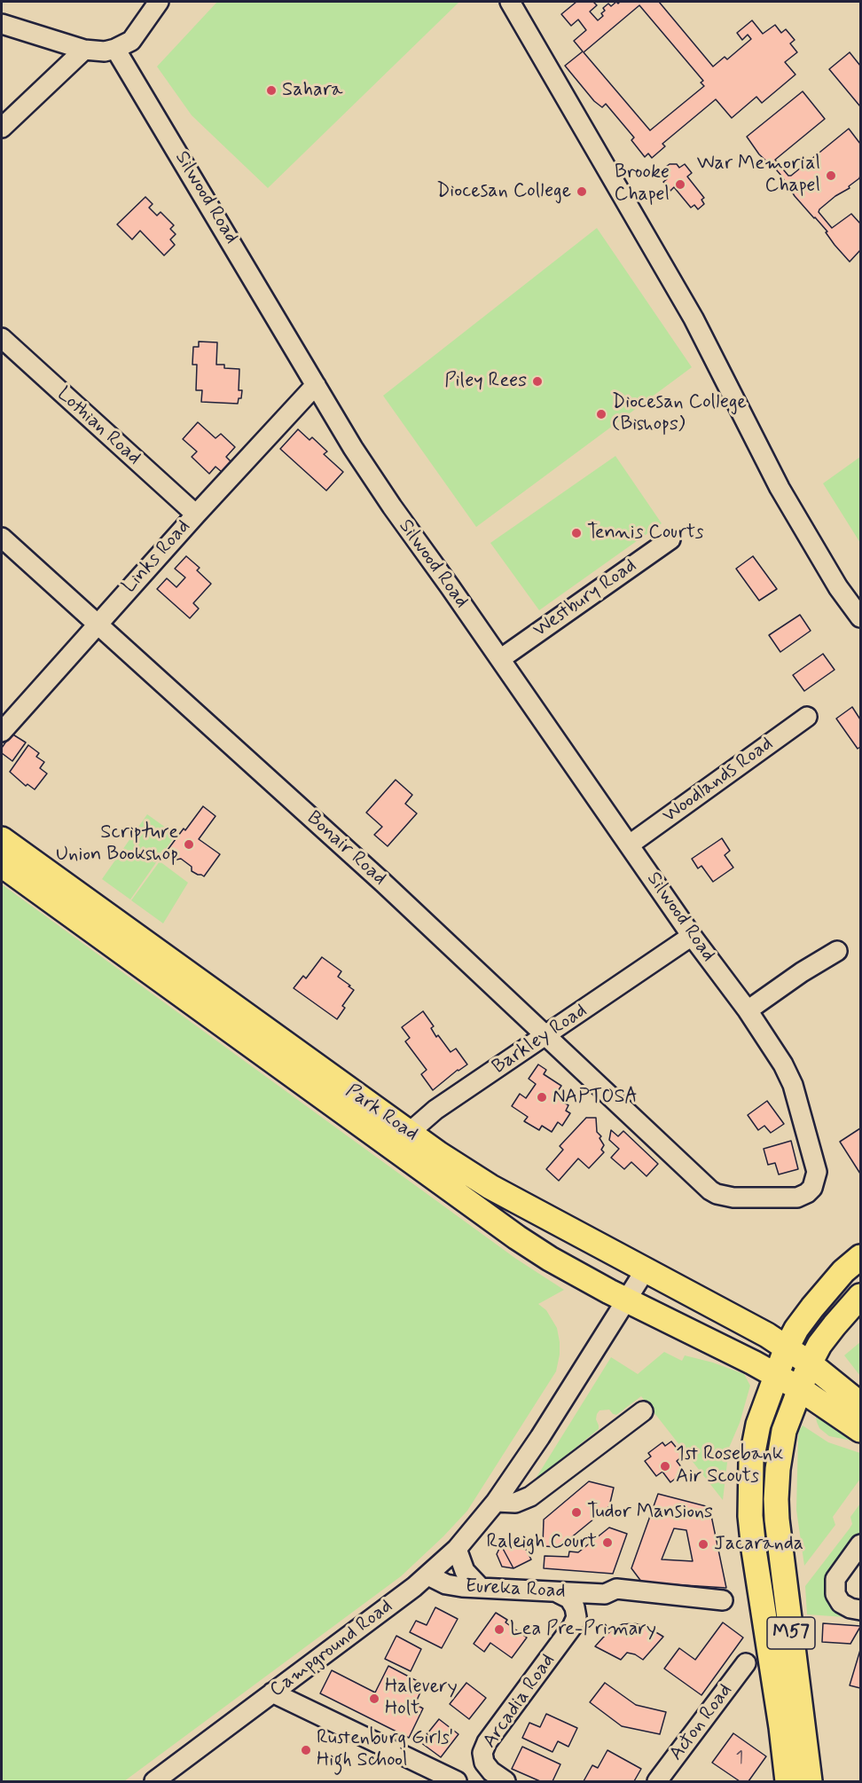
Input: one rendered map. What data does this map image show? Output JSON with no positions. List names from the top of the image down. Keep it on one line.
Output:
{"streets":{"main road":["Park Road","M57"],"street":["Silwood Road","Lothian Road","Links Road","Westbury Road","Woodlands Road","Bonair Road","Barkley Road","Eureka Road","Campground Road","Arcadia Road","Acton Road"]},"crossings":[["Silwood Road","Links Road"],["Silwood Road","Westbury Road"],["Silwood Road","Woodlands Road"],["Silwood Road","Bonair Road"],["Silwood Road","Barkley Road"],["Lothian Road","Links Road"],["Links Road","Bonair Road"],["Bonair Road","Barkley Road"],["Barkley Road","Park Road"],["Park Road","M57"],["Park Road","Campground Road"],["Eureka Road","Campground Road"],["Eureka Road","Arcadia Road"]],"places":["Sahara","War Memorial Chapel","Brooke Chapel","Diocesan College","Piley Rees","Diocesan College (Bishops)","Tennis Courts","Scripture Union Bookshop","NAPTOSA","1st Rosebank Air Scouts","Tudor Mansions","Raleigh Court","Jacaranda","Lea Pre-Primary","Halevery Holt","Rustenburg Girls' High School"],"house_numbers":["1"]}
